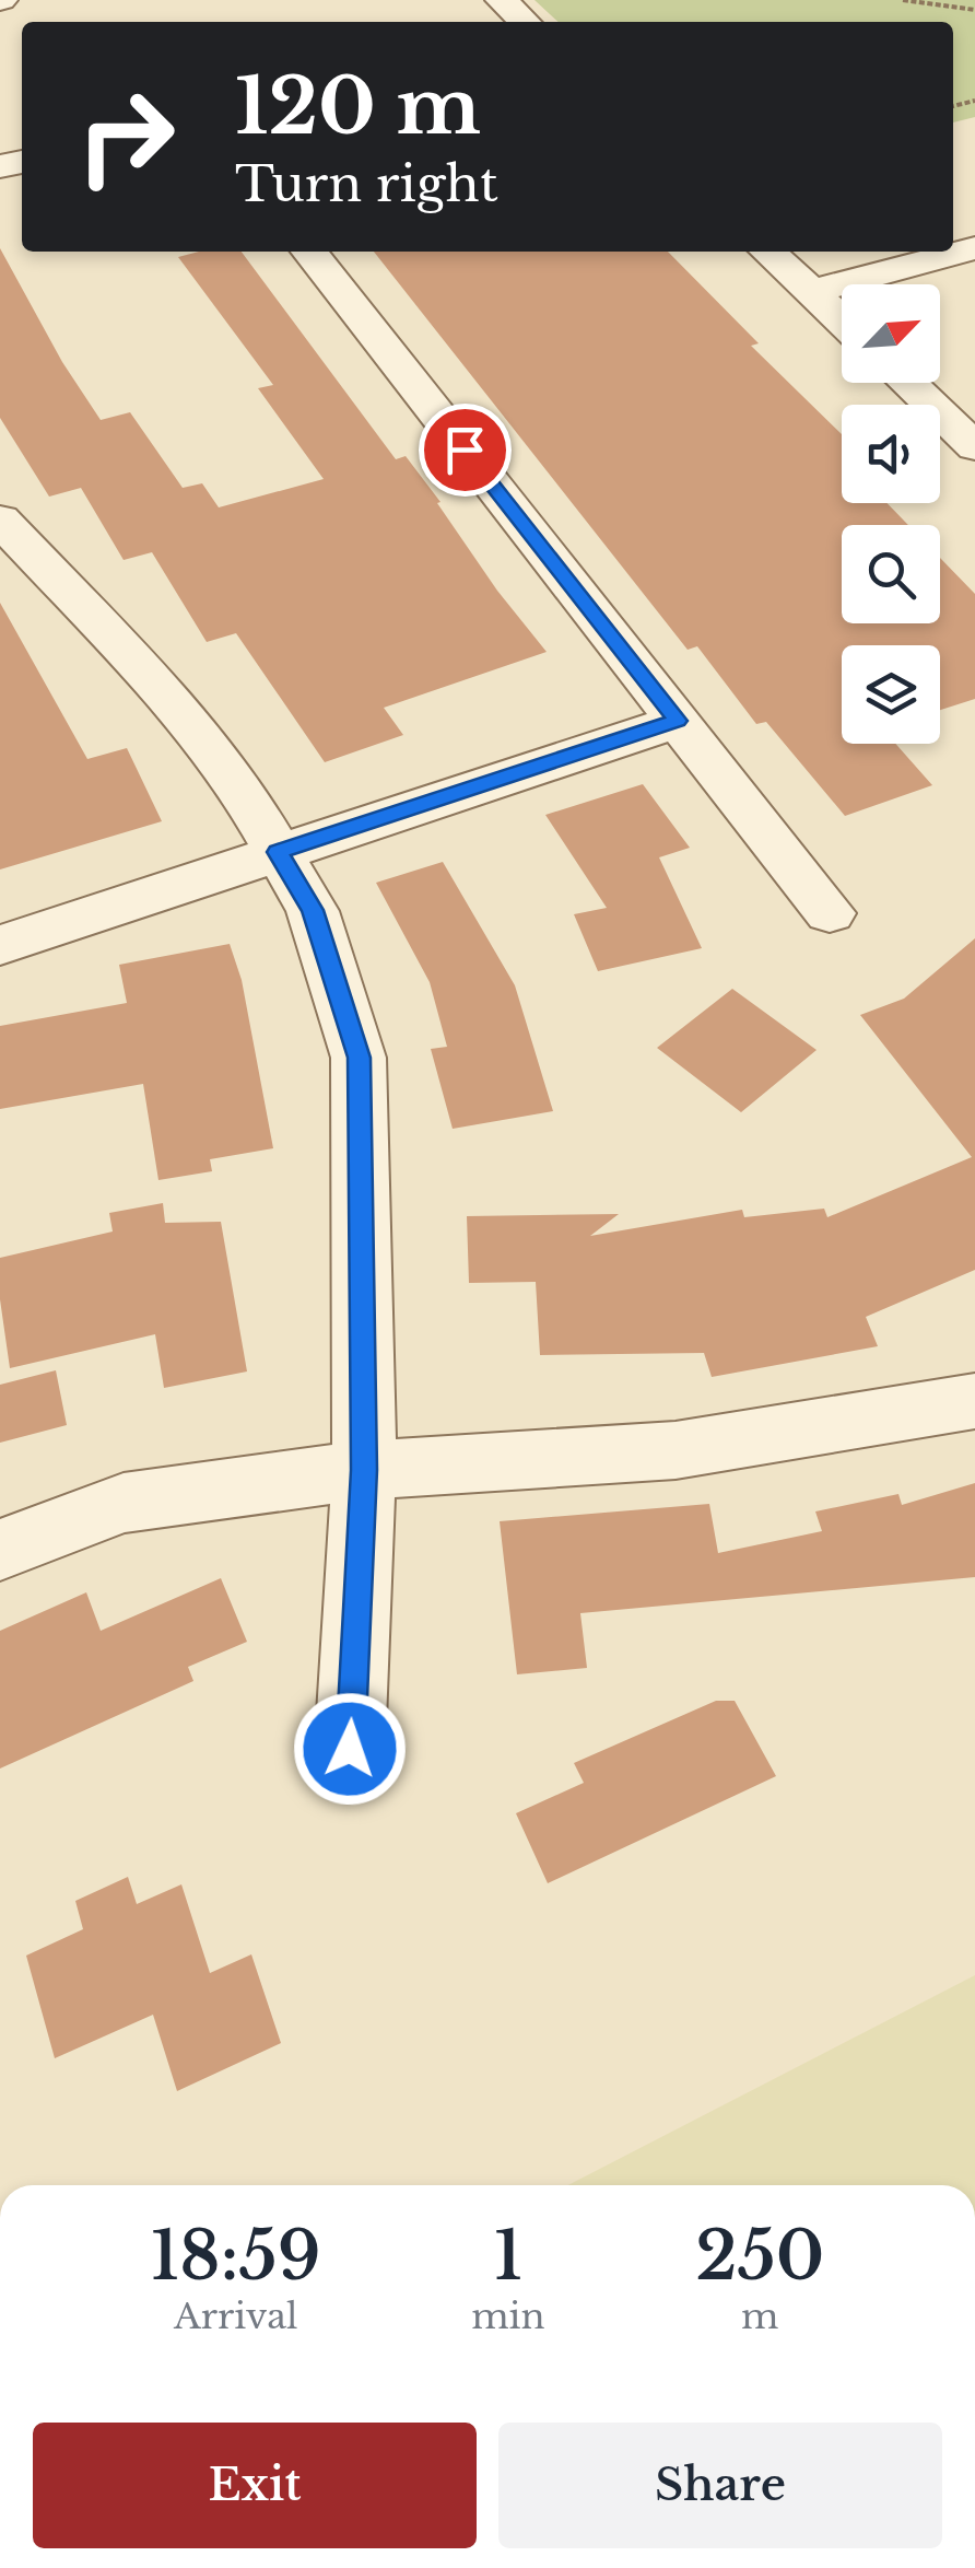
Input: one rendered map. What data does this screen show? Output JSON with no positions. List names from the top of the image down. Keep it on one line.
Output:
{"north":"top right","page":{"turn":["120 m","Turn right"],"eta":["18:59","Arrival","1","min","250","m"],"buttons":["Exit","Share"]}}
